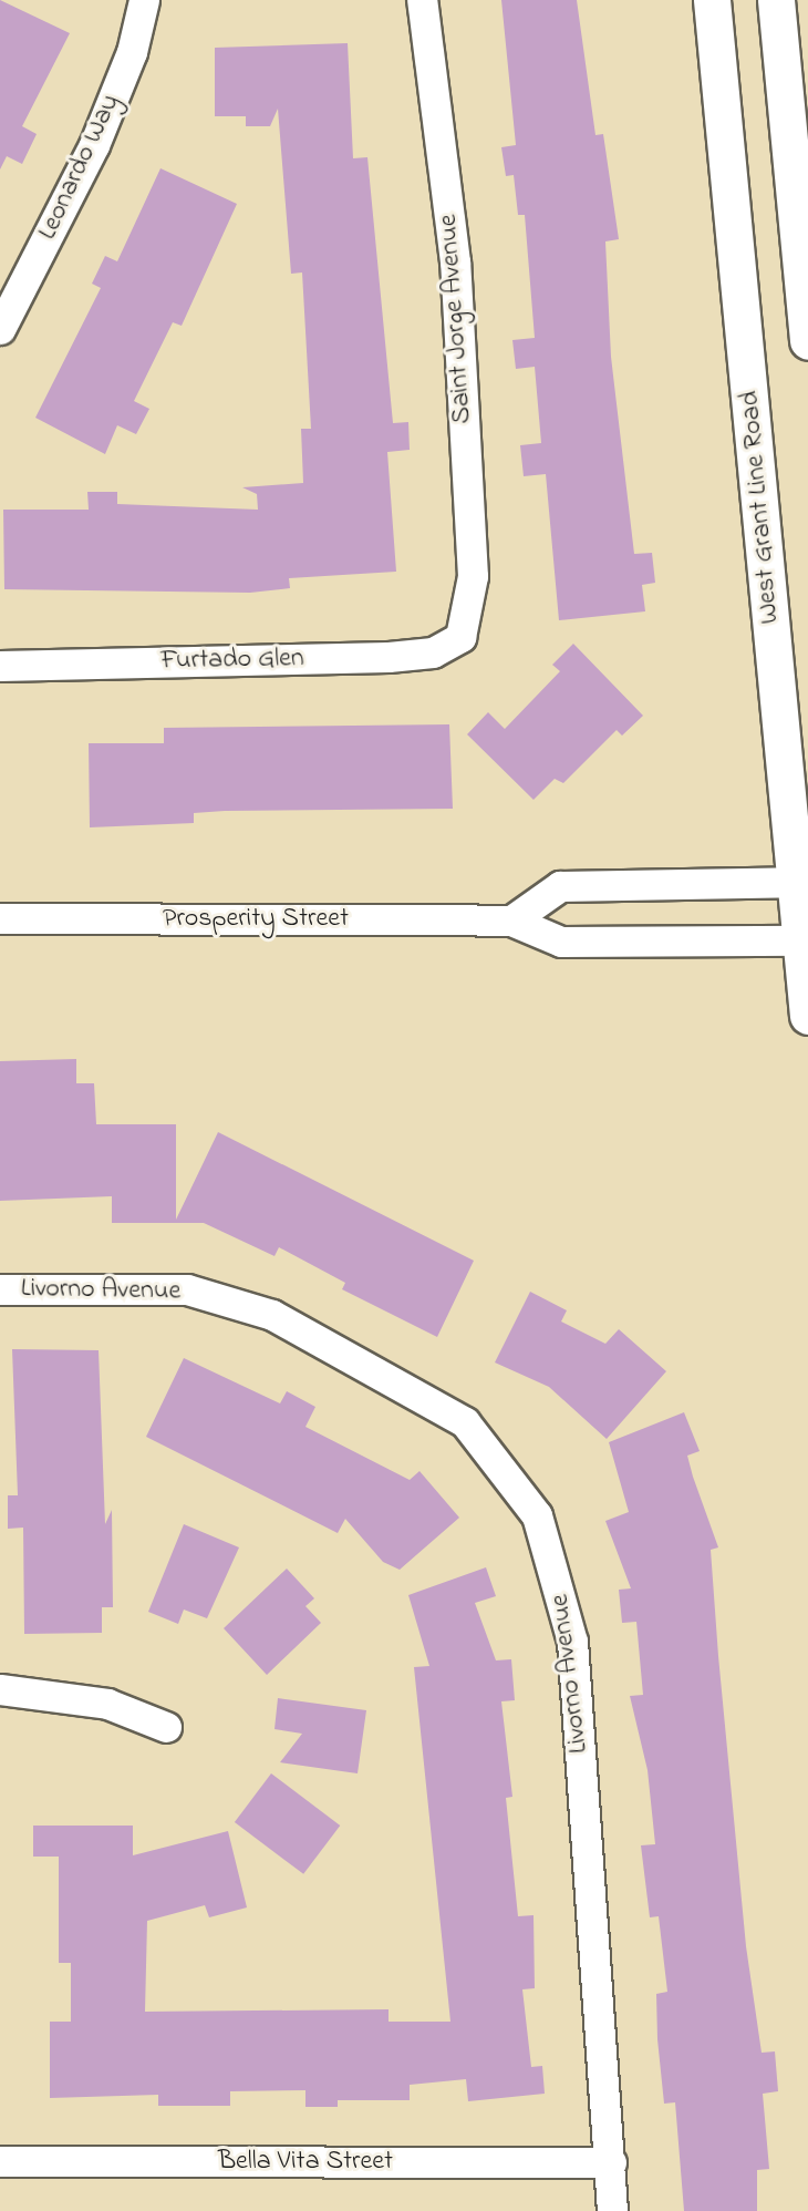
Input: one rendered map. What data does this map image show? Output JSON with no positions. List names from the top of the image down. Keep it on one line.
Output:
{"streets":{"main road":["West Grant Line Road"],"street":["Leonardo Way","Saint Jorge Avenue","Furtado Glen","Prosperity Street","Livorno Avenue","Bella Vita Street"]},"crossings":[["Saint Jorge Avenue","Furtado Glen"],["West Grant Line Road","Prosperity Street"],["Livorno Avenue","Bella Vita Street"]]}
